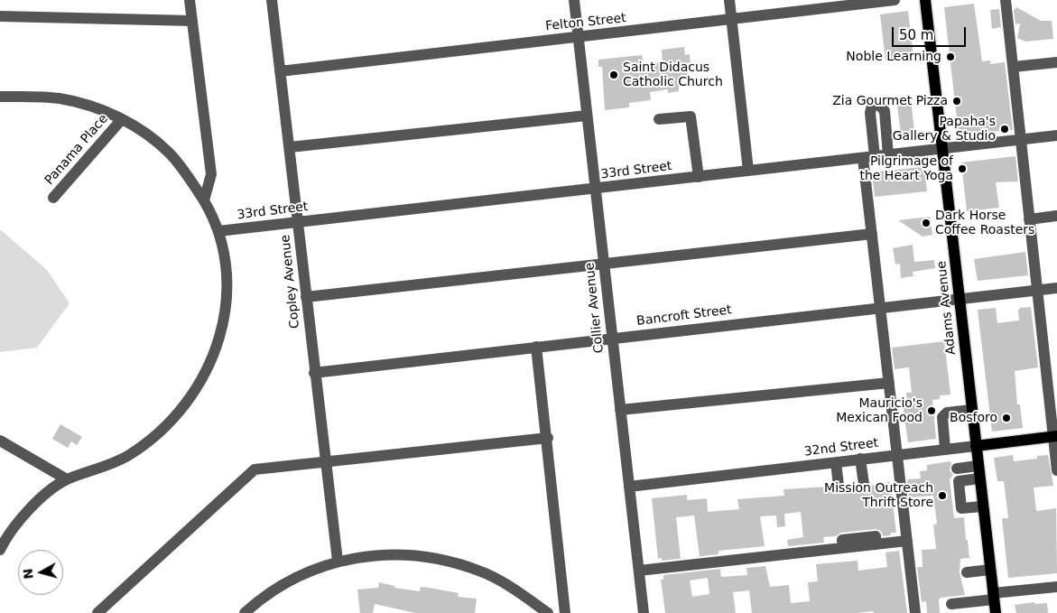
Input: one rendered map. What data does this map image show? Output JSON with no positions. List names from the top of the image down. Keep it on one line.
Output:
{"streets":{"main road":["Adams Avenue","32nd Street"],"street":["Felton Street","Panama Place","33rd Street","Copley Avenue","Collier Avenue","Bancroft Street"]},"crossings":[["Felton Street","Copley Avenue"],["Felton Street","Collier Avenue"],["33rd Street","Copley Avenue"],["33rd Street","Collier Avenue"],["33rd Street","Adams Avenue"],["Copley Avenue","Bancroft Street"],["Collier Avenue","Bancroft Street"],["Collier Avenue","32nd Street"],["Adams Avenue","Bancroft Street"],["Adams Avenue","32nd Street"]],"places":["Noble Learning","Saint Didacus Catholic Church","Zia Gourmet Pizza","Papaha's Gallery & Studio","Pilgrimage of the Heart Yoga","Dark Horse Coffee Roasters","Mauricio's Mexican Food","Bosforo","Mission Outreach Thrift Store"],"scale_bar":"50 m","north":"left"}
